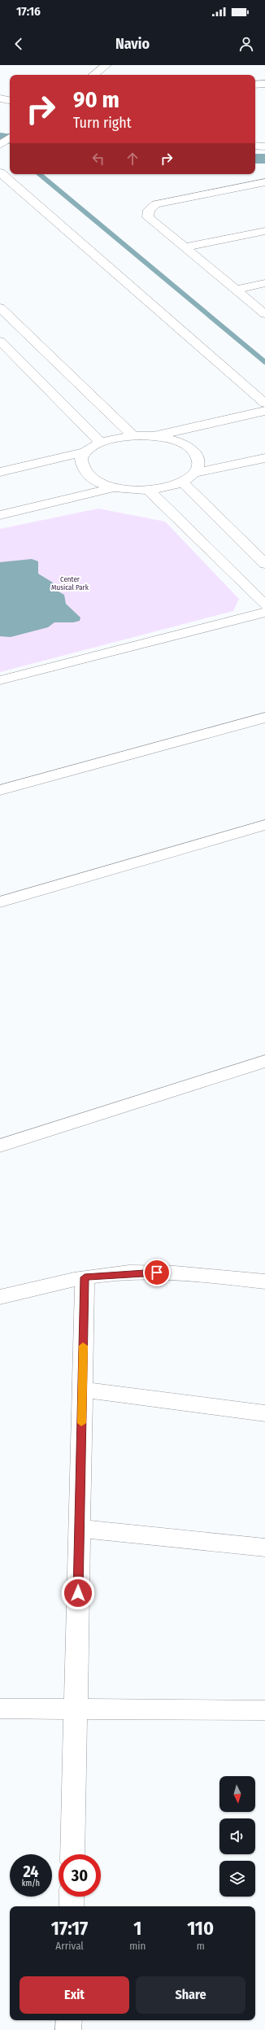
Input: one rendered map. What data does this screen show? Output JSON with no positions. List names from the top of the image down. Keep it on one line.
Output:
{"parks":["Center Musical Park"],"north":"bottom","page":{"status":"17:16","header":"Navio","turn":["90 m","Turn right"],"speed":"24 km/h","limit":"30","eta":["17:17","Arrival","1","min","110","m"],"buttons":["Exit","Share"]}}
